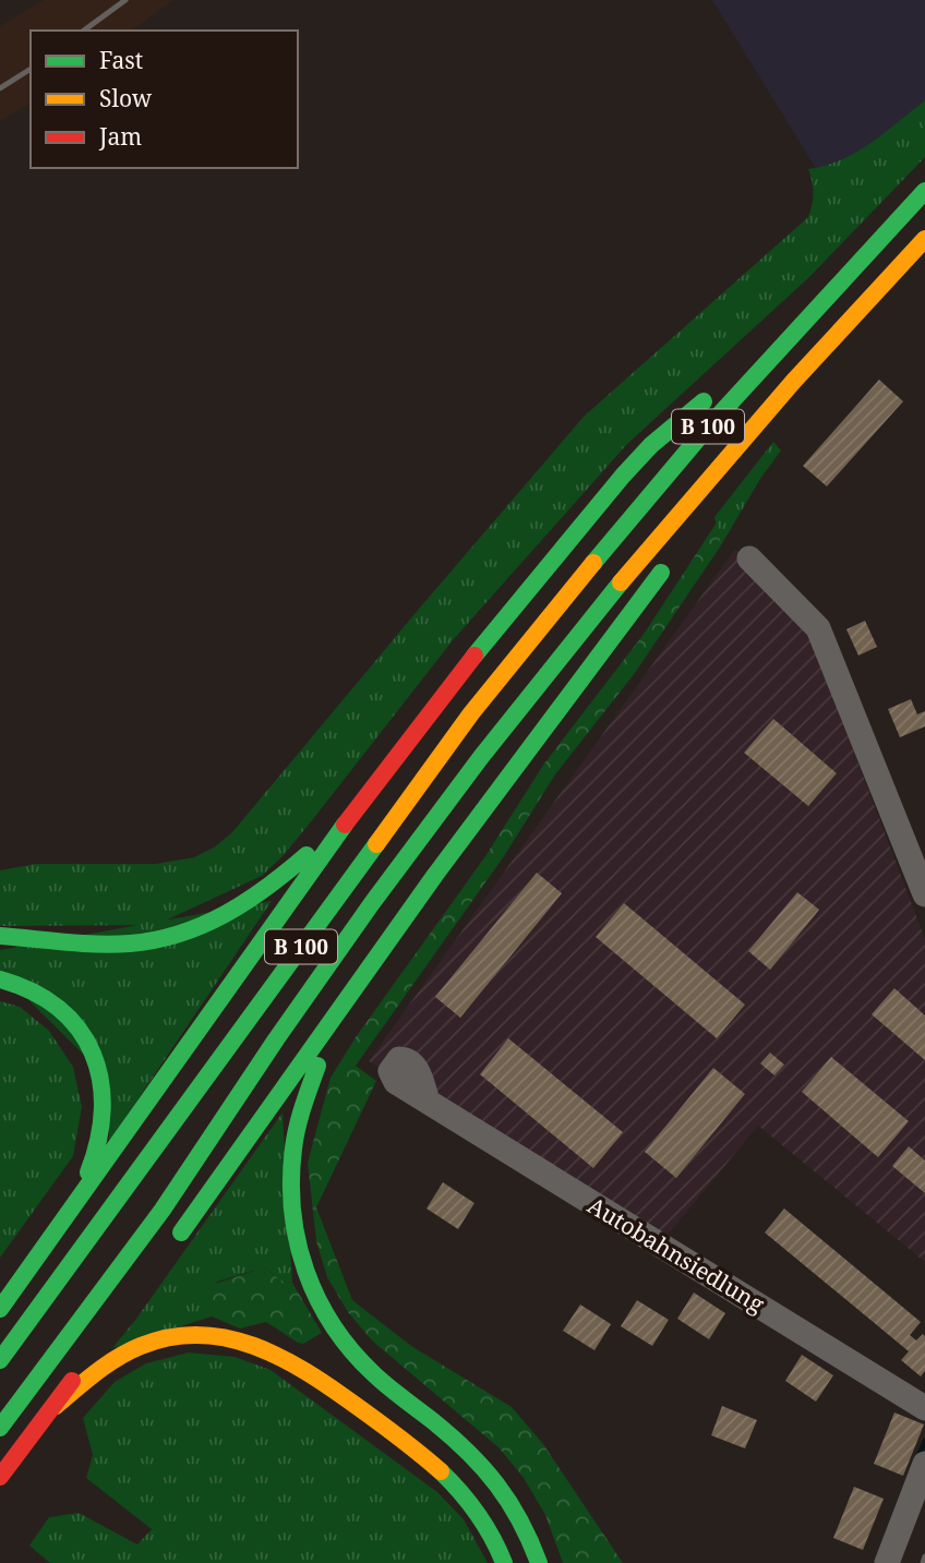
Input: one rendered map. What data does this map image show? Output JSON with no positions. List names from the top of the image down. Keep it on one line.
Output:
{"streets":{"highway":["B 100"],"street":["Autobahnsiedlung"]},"legend":["Fast","Slow","Jam"]}
